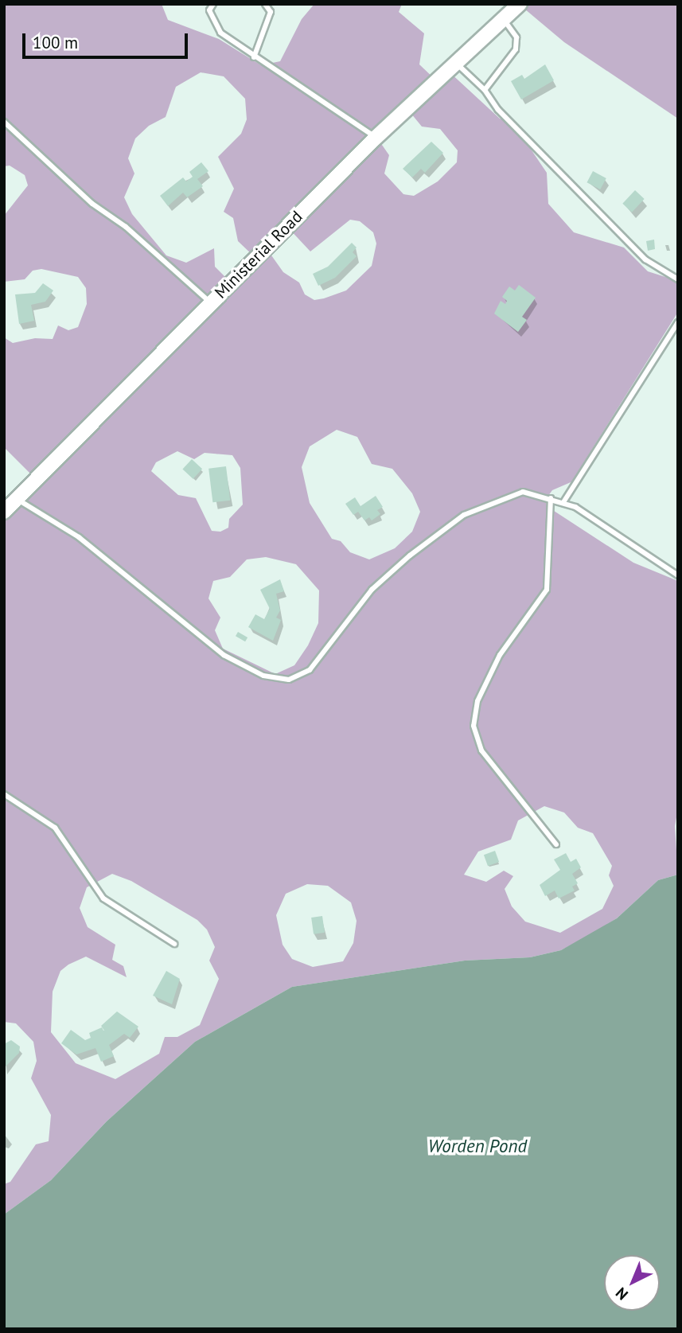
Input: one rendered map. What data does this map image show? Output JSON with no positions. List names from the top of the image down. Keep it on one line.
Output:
{"streets":{"main road":["Ministerial Road"]},"water":["Worden Pond"],"scale_bar":"100 m","north":"bottom left"}
